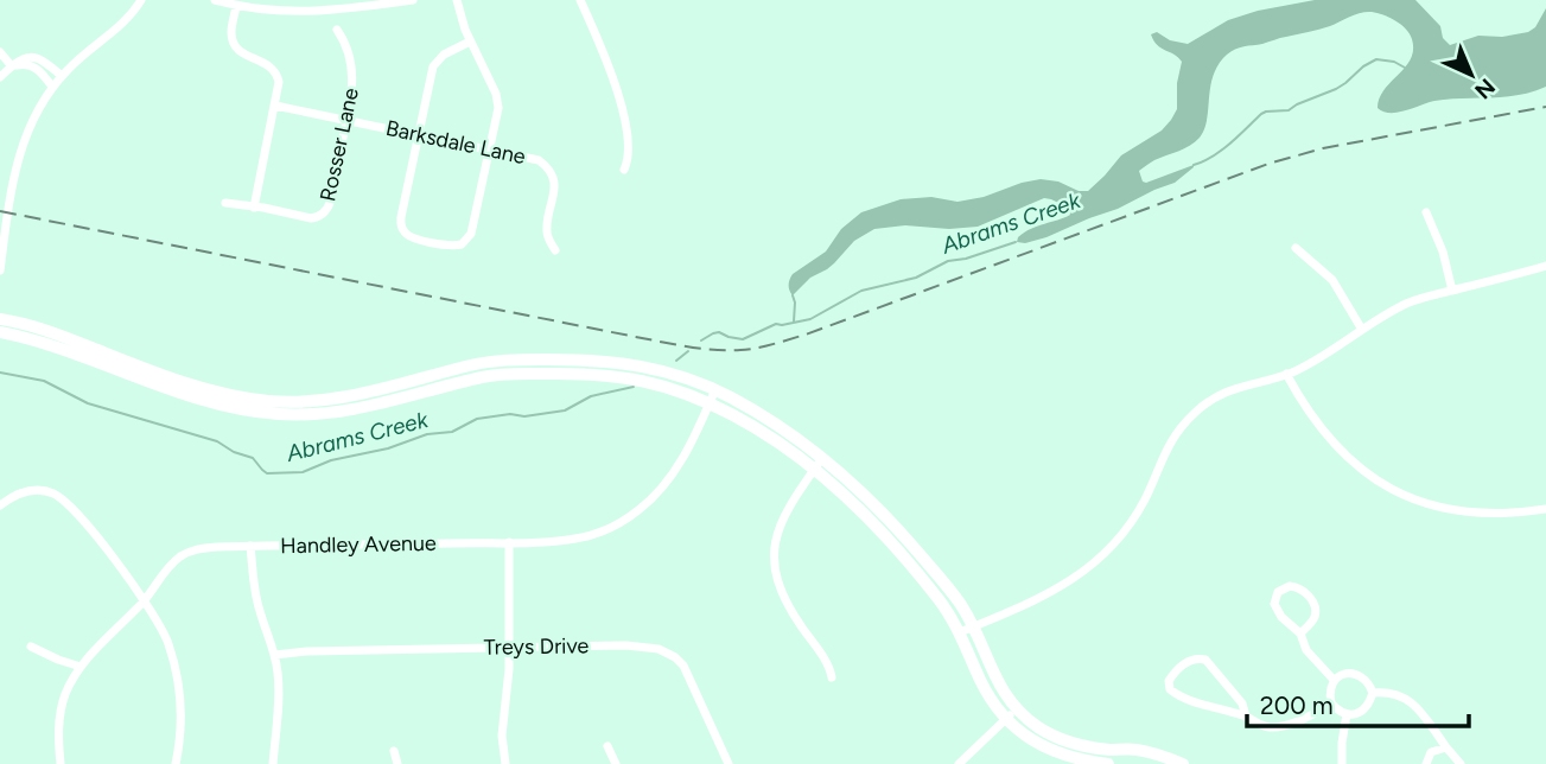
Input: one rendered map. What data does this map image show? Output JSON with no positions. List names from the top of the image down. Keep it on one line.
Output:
{"streets":{"street":["Barksdale Lane","Rosser Lane","Handley Avenue","Treys Drive"]},"crossings":[["Barksdale Lane","Rosser Lane"]],"water":["Abrams Creek"],"scale_bar":"200 m","north":"bottom right"}
